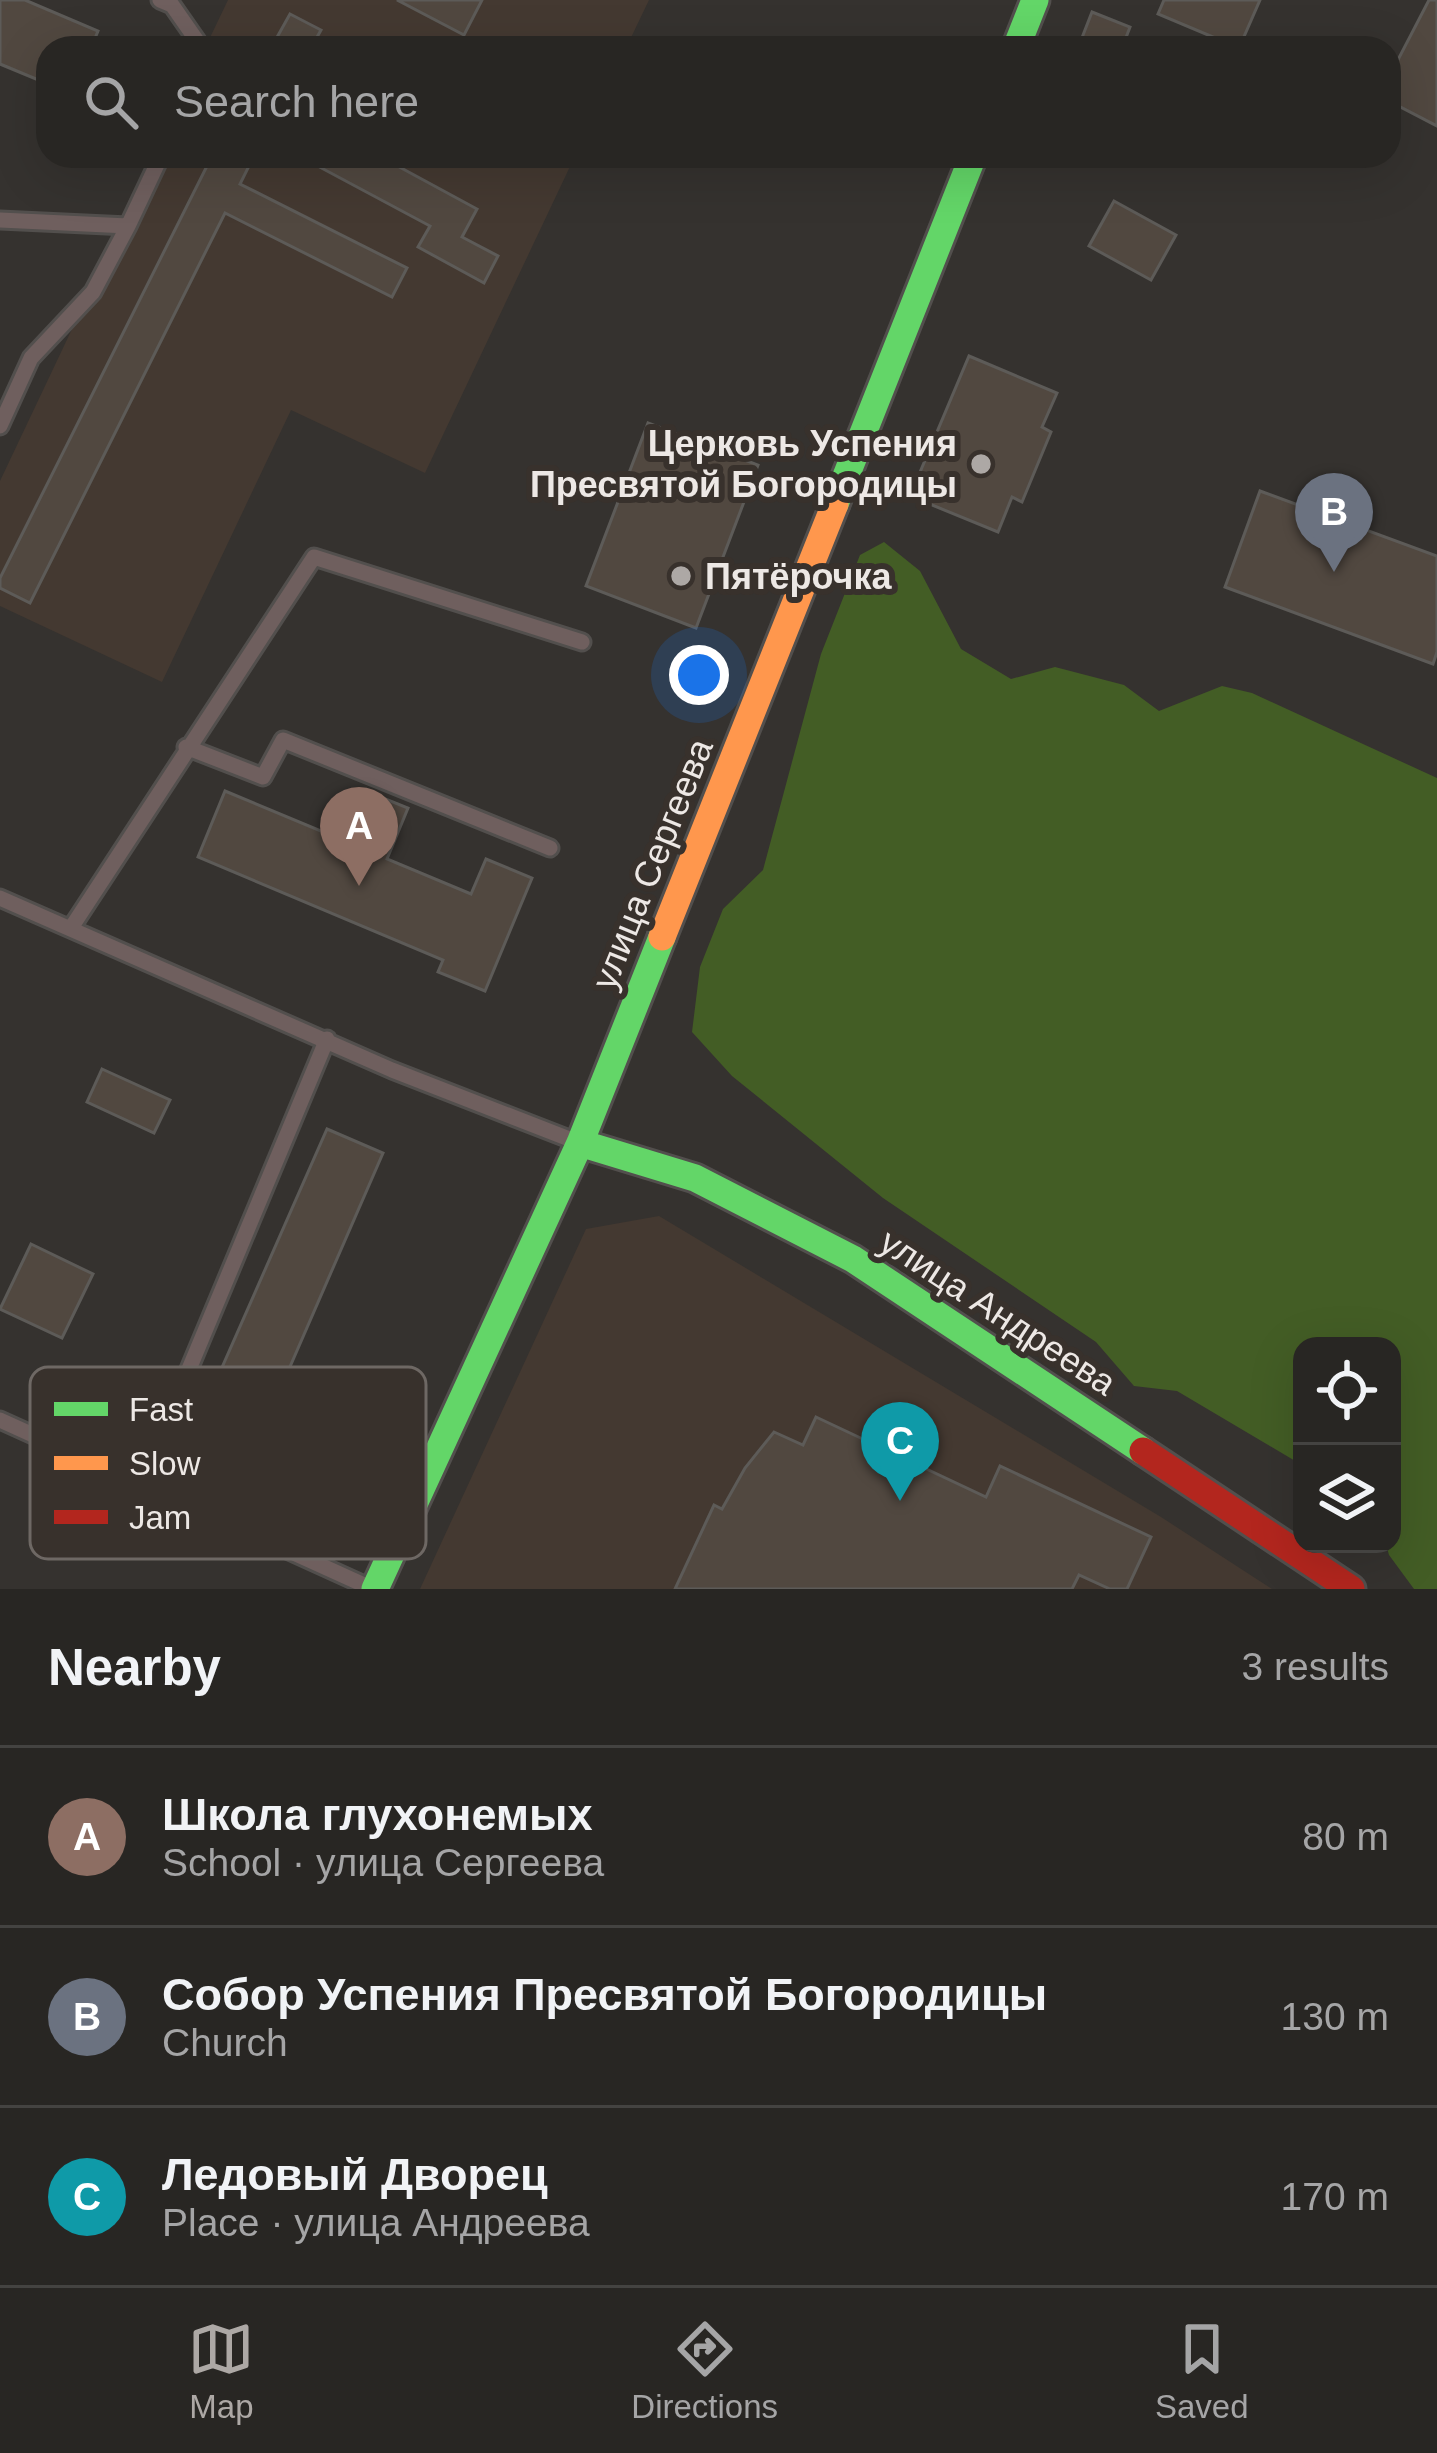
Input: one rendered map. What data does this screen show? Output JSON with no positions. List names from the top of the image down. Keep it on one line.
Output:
{"streets":{"main road":["улица Сергеева","улица Андреева"]},"crossings":[["улица Сергеева","улица Андреева"]],"places":["Церковь Успения Пресвятой Богородицы","Пятёрочка"],"legend":["Fast","Slow","Jam"],"page":{"search":"Search here","pins":["B","A","C"],"heading":["Nearby","3 results"],"list":[{"mark":"A","name":"Школа глухонемых","note":"School · улица Сергеева","value":"80 m"},{"mark":"B","name":"Собор Успения Пресвятой Богородицы","note":"Church","value":"130 m"},{"mark":"C","name":"Ледовый Дворец","note":"Place · улица Андреева","value":"170 m"}],"nav":["Map","Directions","Saved"]}}
